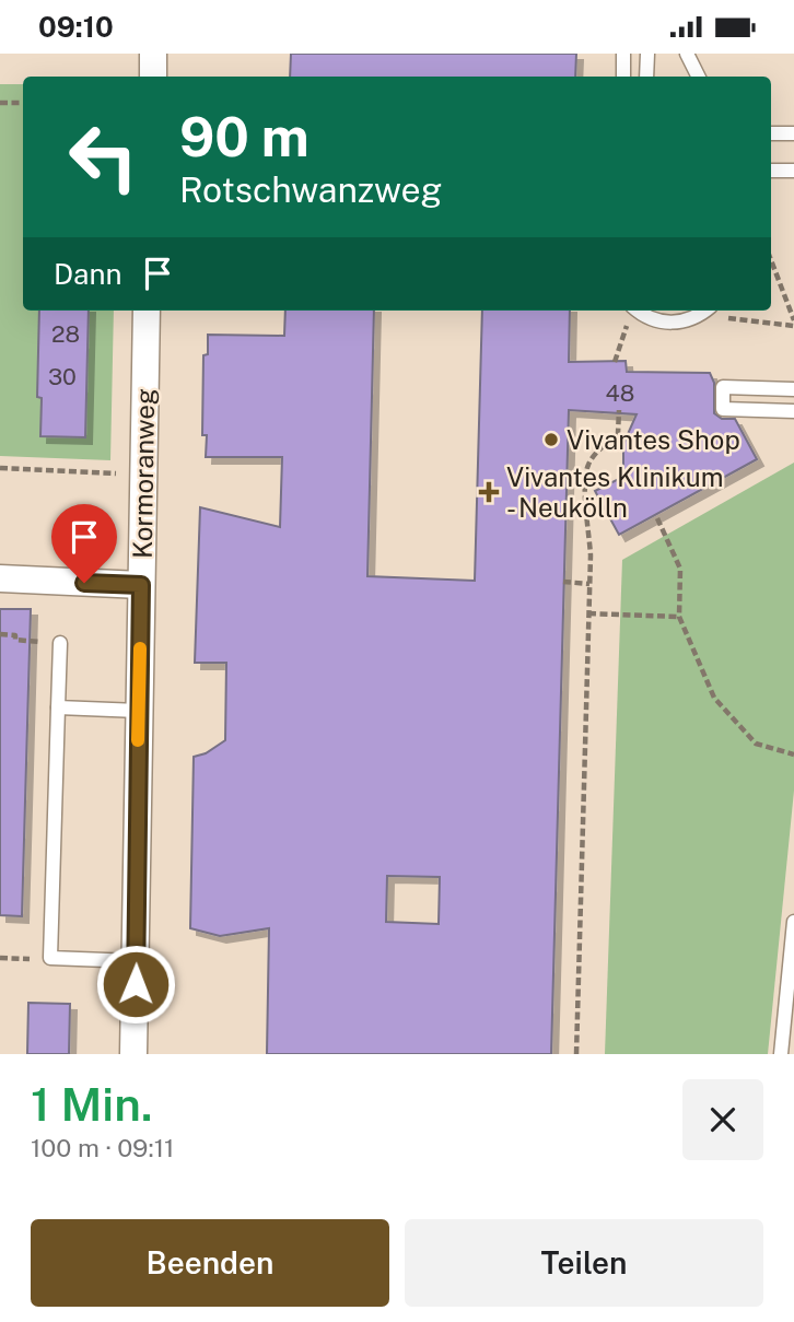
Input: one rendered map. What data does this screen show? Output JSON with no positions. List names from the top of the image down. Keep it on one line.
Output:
{"streets":{"street":["Kormoranweg"]},"places":{"other":["Vivantes Shop"],"health":["Vivantes Klinikum - Neukölln"]},"house_numbers":["28","30","48"],"page":{"status":"09:10","turn":["90 m","Rotschwanzweg"],"then":"Dann","heading":["1 Min.","100 m · 09:11"],"buttons":["Beenden","Teilen"]}}
